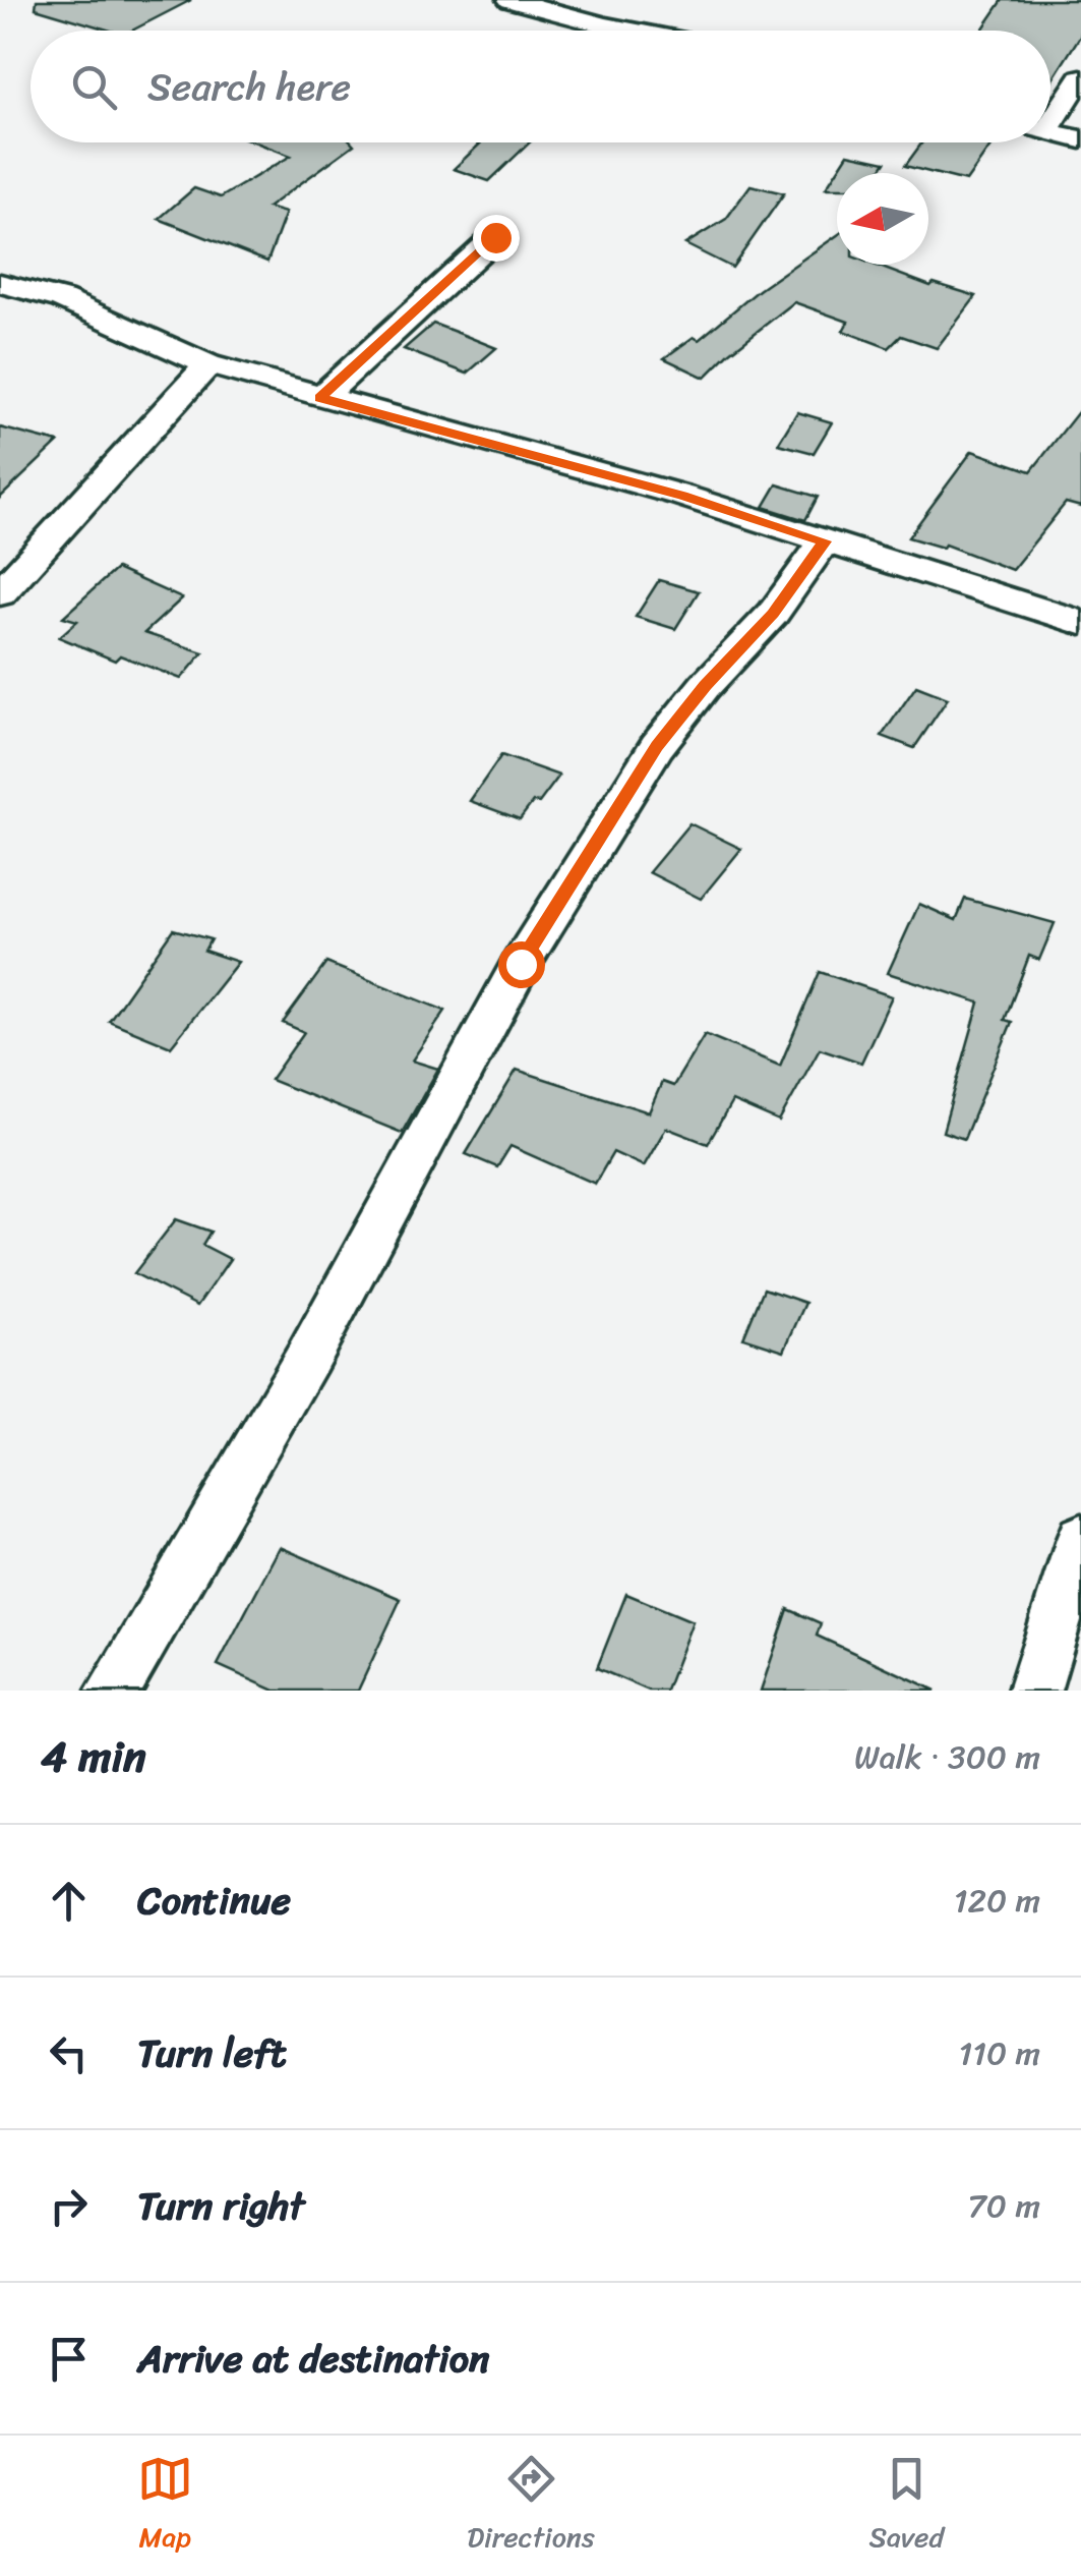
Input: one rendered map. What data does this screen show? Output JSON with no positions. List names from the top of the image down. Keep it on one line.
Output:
{"north":"left","page":{"search":"Search here","heading":["4 min","Walk · 300 m"],"list":[["Continue","120 m"],["Turn left","110 m"],["Turn right","70 m"],"Arrive at destination"],"nav":["Map","Directions","Saved"]}}
